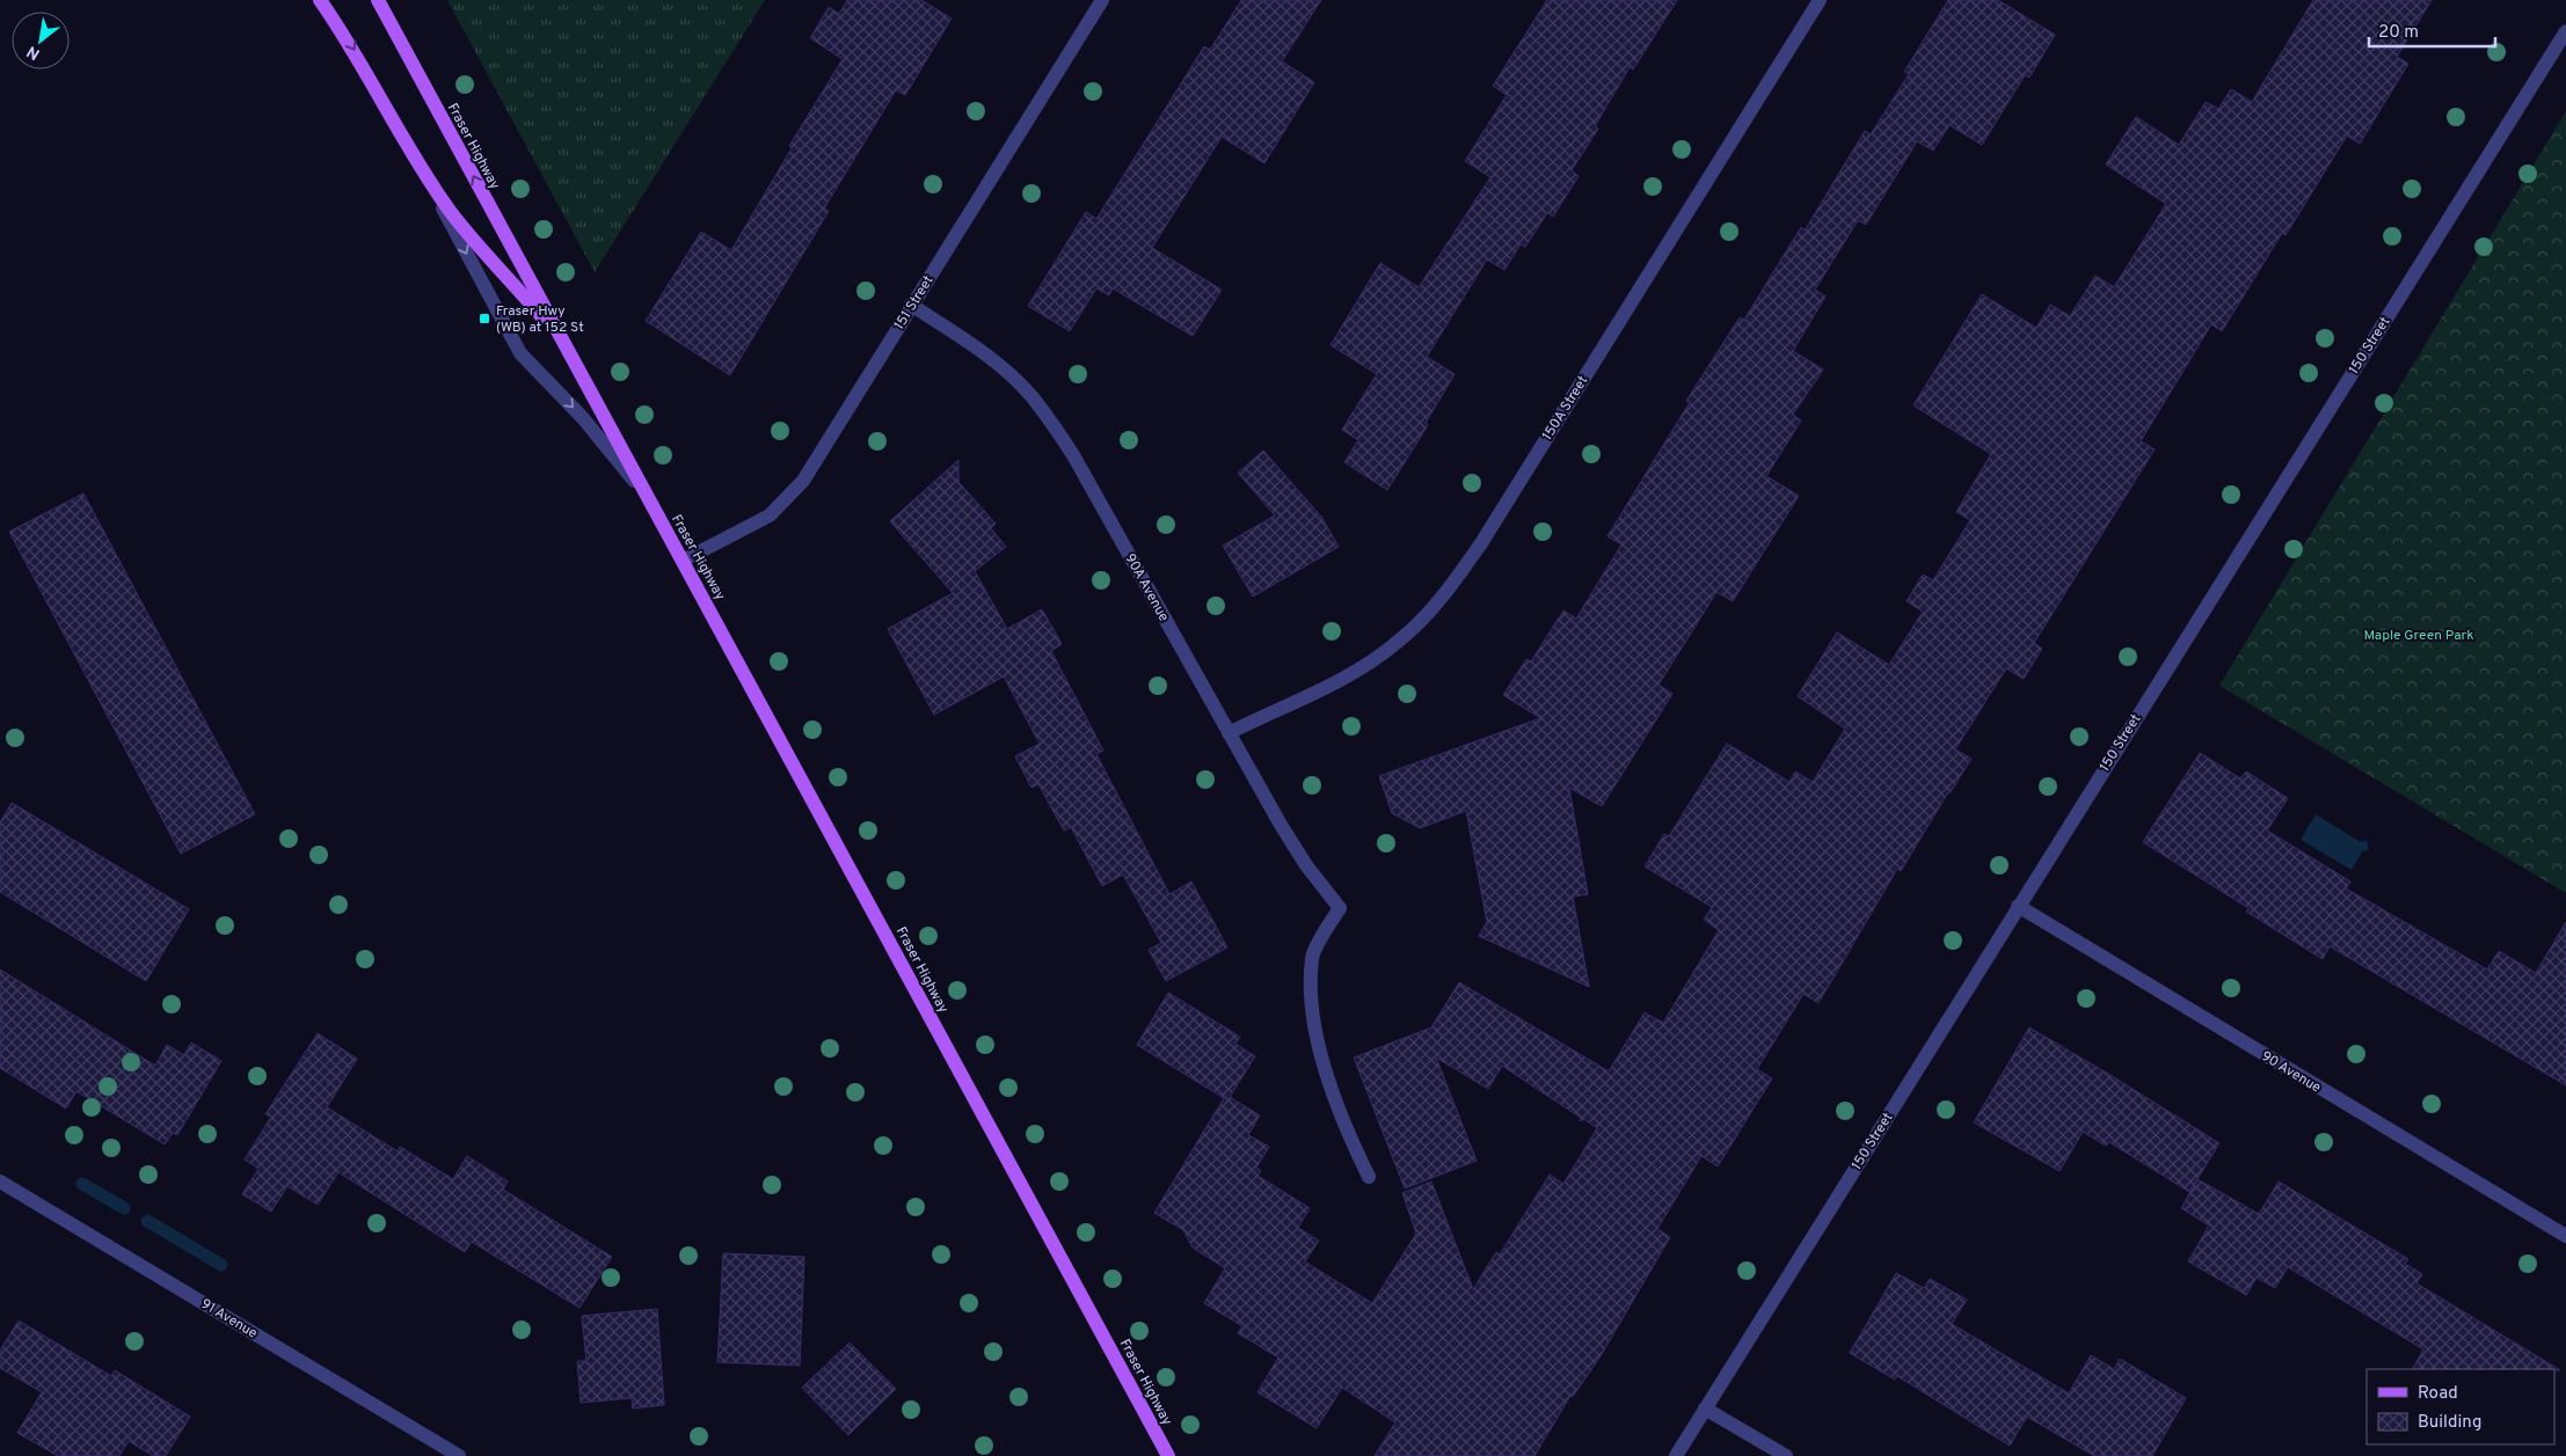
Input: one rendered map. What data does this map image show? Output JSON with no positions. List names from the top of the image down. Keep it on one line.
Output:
{"streets":{"main road":["Fraser Highway"],"street":["151 Street","150 Street","150A Street","90A Avenue","90 Avenue","91 Avenue"]},"crossings":[["Fraser Highway","151 Street"],["151 Street","90A Avenue"],["150 Street","90 Avenue"],["150A Street","90A Avenue"]],"parks":["Maple Green Park"],"places":{"transit":["Fraser Hwy (WB) at 152 St"]},"legend":["Road","Building"],"scale_bar":"20 m","north":"bottom left"}
